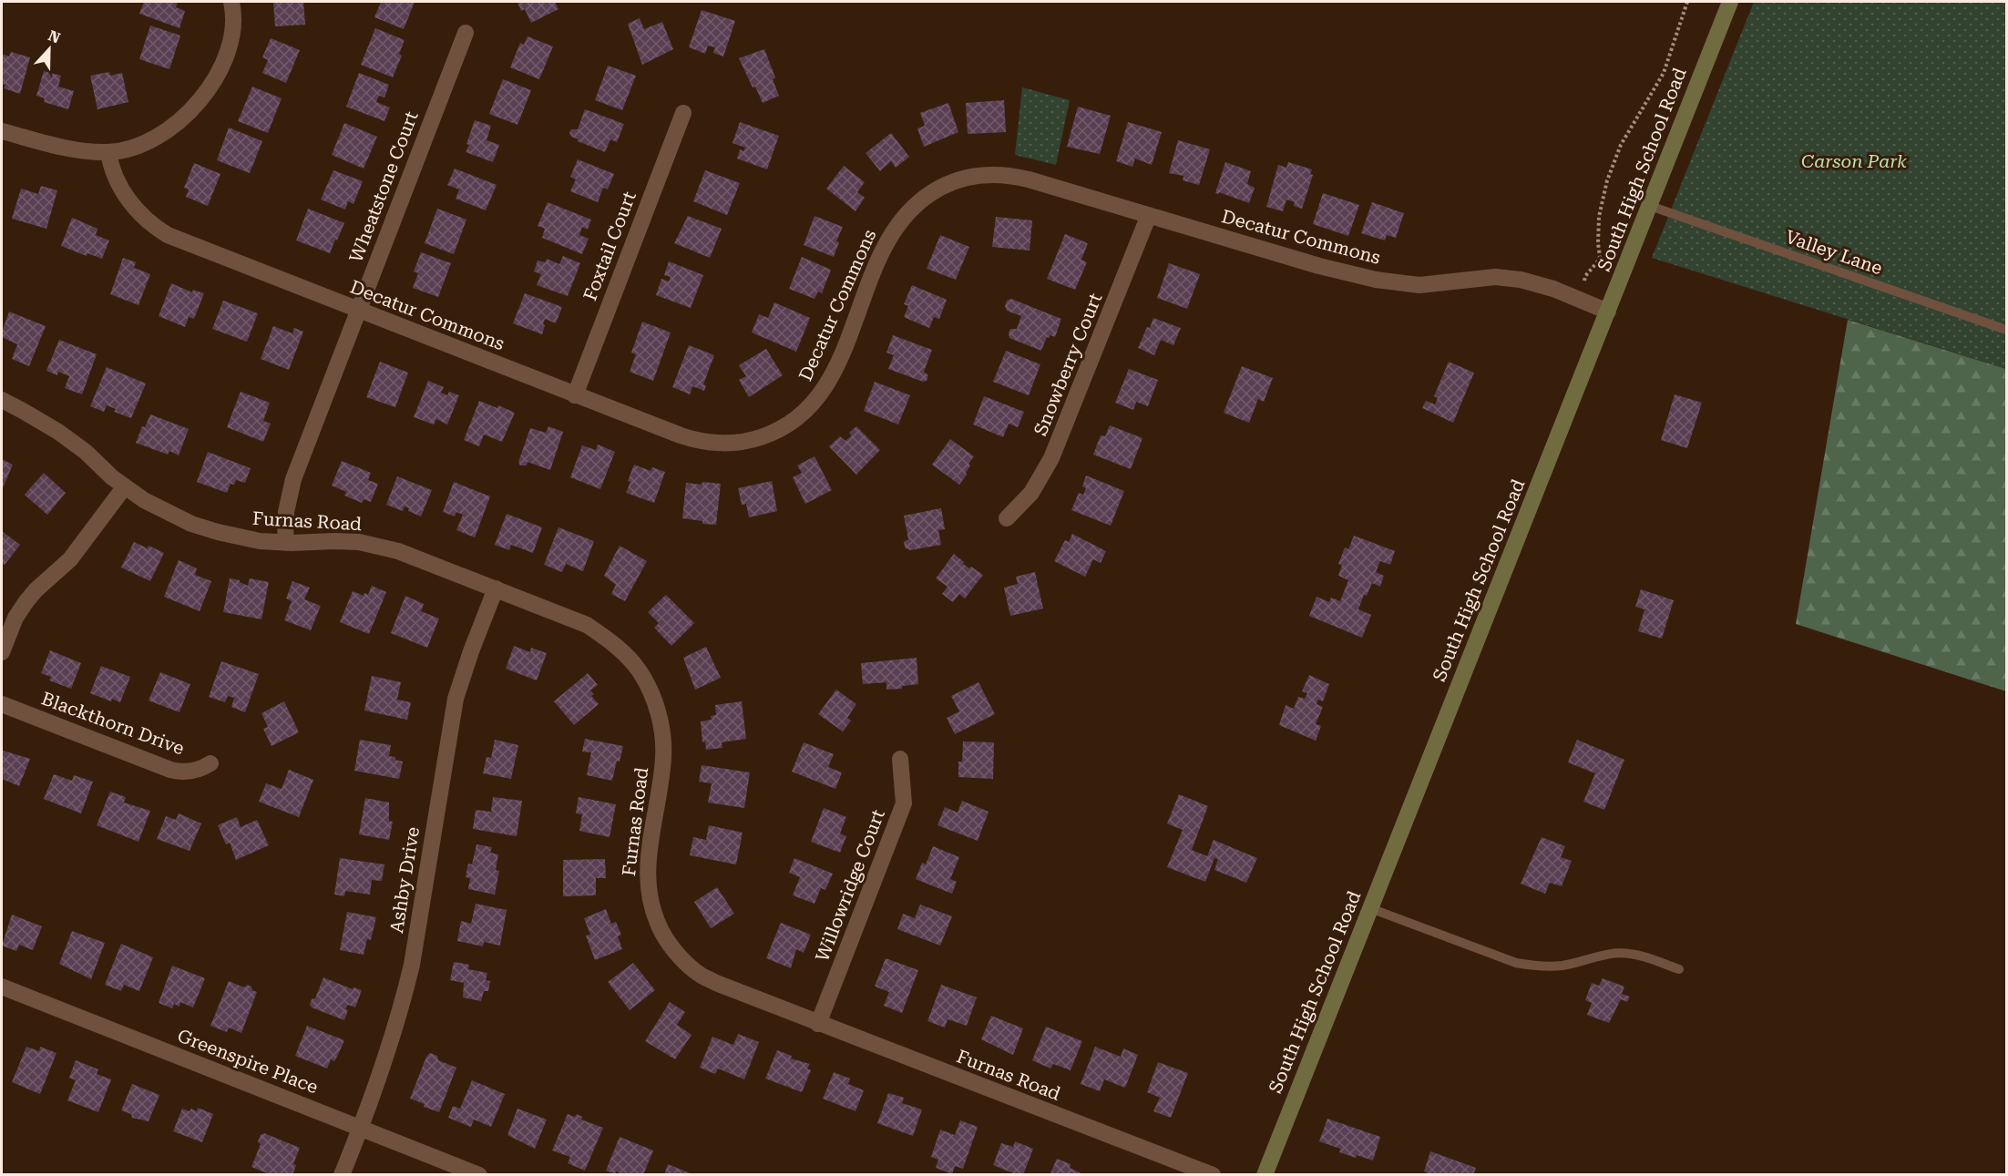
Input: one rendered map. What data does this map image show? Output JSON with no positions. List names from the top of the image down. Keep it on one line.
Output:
{"streets":{"main road":["South High School Road"],"street":["Wheatstone Court","Decatur Commons","Foxtail Court","Snowberry Court","Furnas Road","Blackthorn Drive","Ashby Drive","Willowridge Court","Greenspire Place"],"lane":["Valley Lane"]},"crossings":[["South High School Road","Decatur Commons"],["South High School Road","Valley Lane"],["Wheatstone Court","Decatur Commons"],["Wheatstone Court","Furnas Road"],["Decatur Commons","Foxtail Court"],["Decatur Commons","Snowberry Court"],["Furnas Road","Ashby Drive"],["Furnas Road","Willowridge Court"],["Ashby Drive","Greenspire Place"]],"parks":["Carson Park"],"north":"top"}
